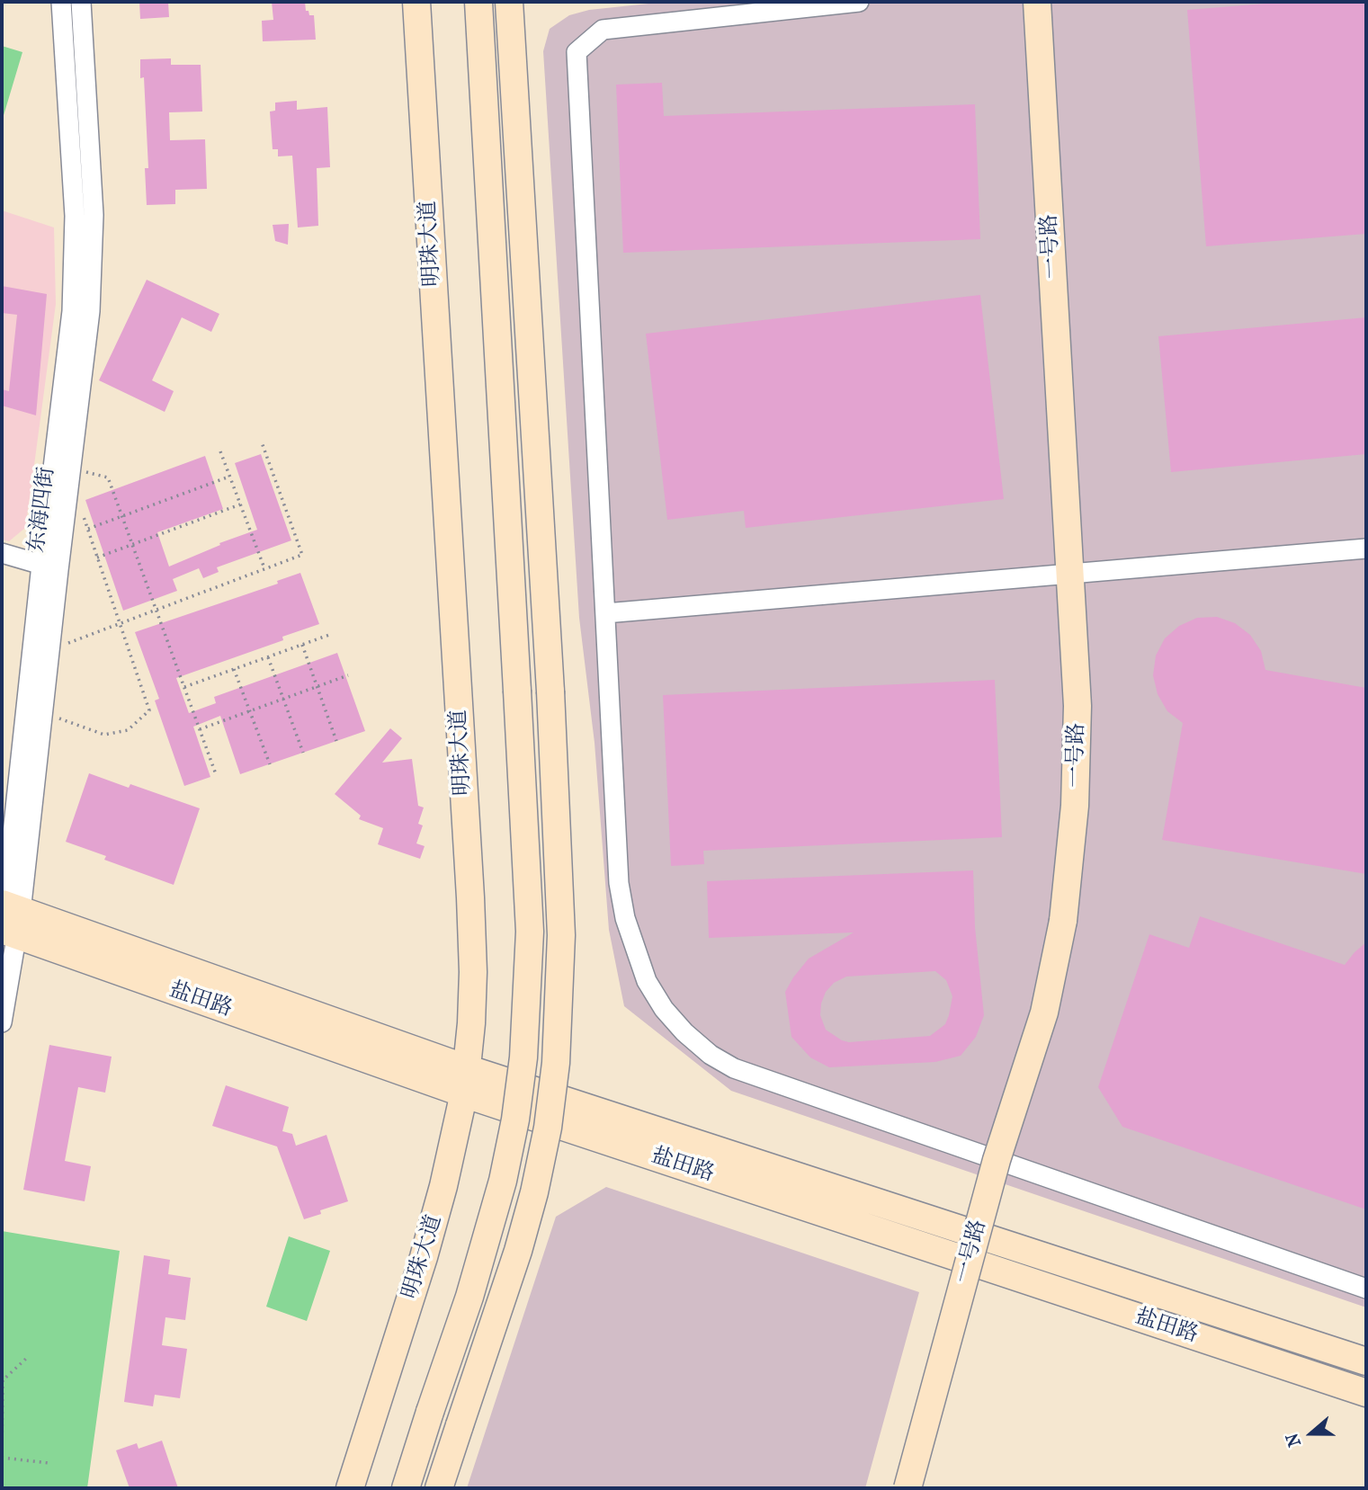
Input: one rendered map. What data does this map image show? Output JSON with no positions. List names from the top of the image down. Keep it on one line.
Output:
{"streets":{"street":["明珠大道","一号路","东海四街","盐田路"]},"crossings":[["明珠大道","盐田路"],["东海四街","盐田路"]],"north":"left"}
